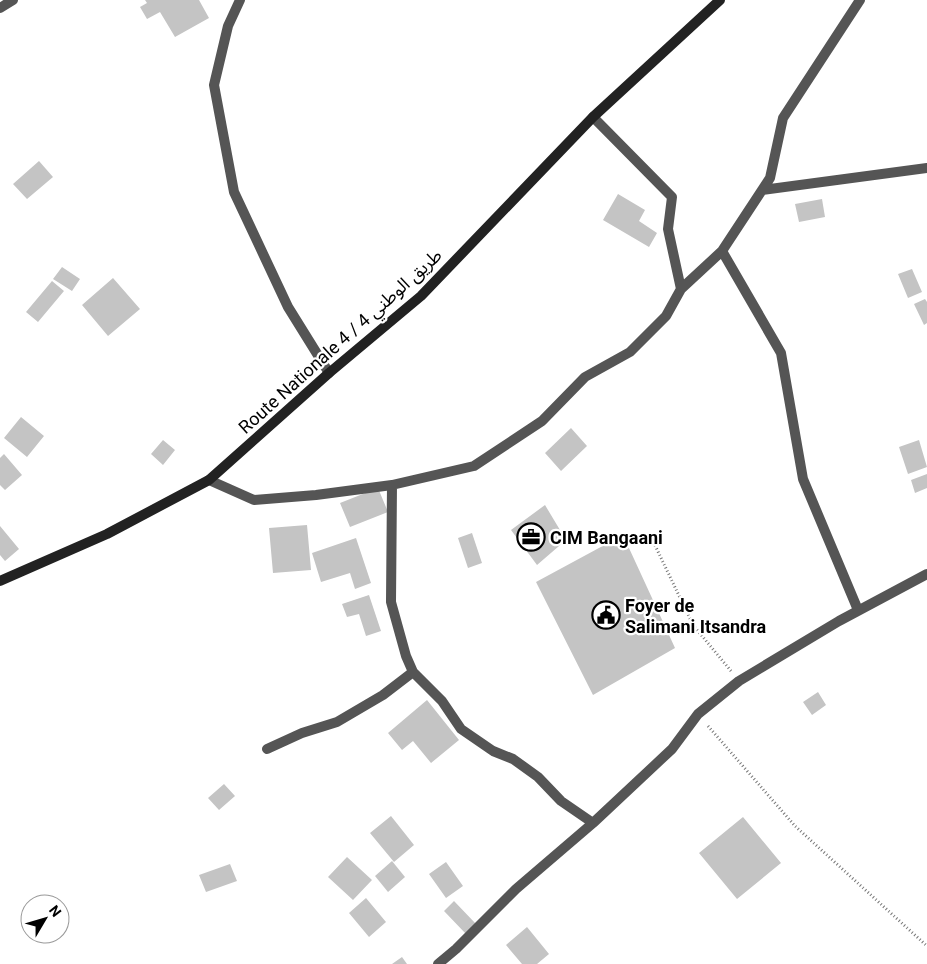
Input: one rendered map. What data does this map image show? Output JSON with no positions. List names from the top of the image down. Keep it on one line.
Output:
{"streets":{"main road":["Route Nationale 4 / طريق الوطني 4"]},"places":{"office":["CIM Bangaani"],"public building":["Foyer de Salimani Itsandra"]},"north":"top right"}
